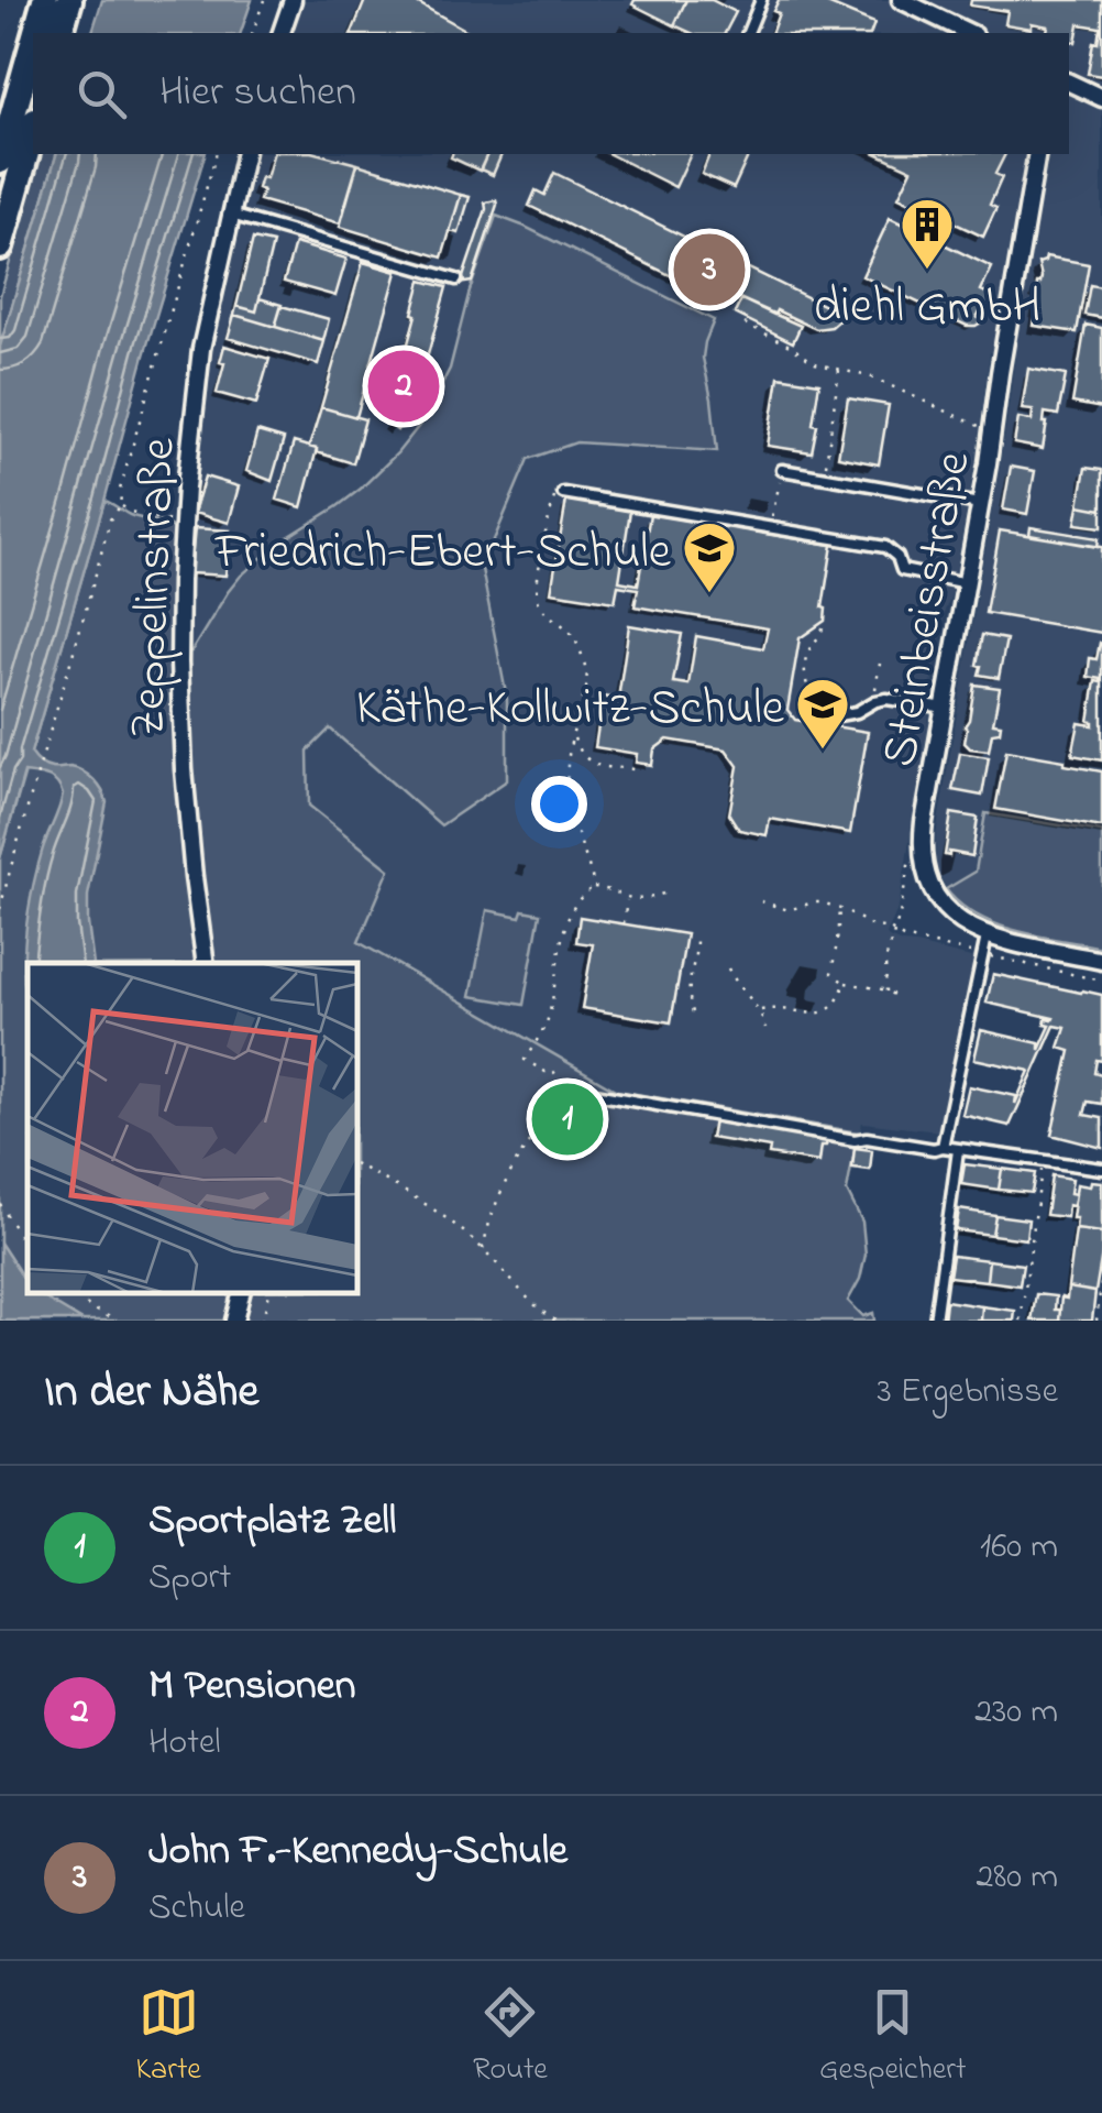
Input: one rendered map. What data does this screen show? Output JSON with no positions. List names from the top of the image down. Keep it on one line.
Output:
{"streets":{"street":["Zeppelinstraße","Steinbeisstraße"]},"places":{"building":["diehl GmbH"],"school or university":["Friedrich-Ebert-Schule","Käthe-Kollwitz-Schule"]},"page":{"search":"Hier suchen","pins":["3","2","1"],"heading":["In der Nähe","3 Ergebnisse"],"list":[{"mark":"1","name":"Sportplatz Zell","note":"Sport","value":"160 m"},{"mark":"2","name":"M Pensionen","note":"Hotel","value":"230 m"},{"mark":"3","name":"John F.-Kennedy-Schule","note":"Schule","value":"280 m"}],"nav":["Karte","Route","Gespeichert"]}}
